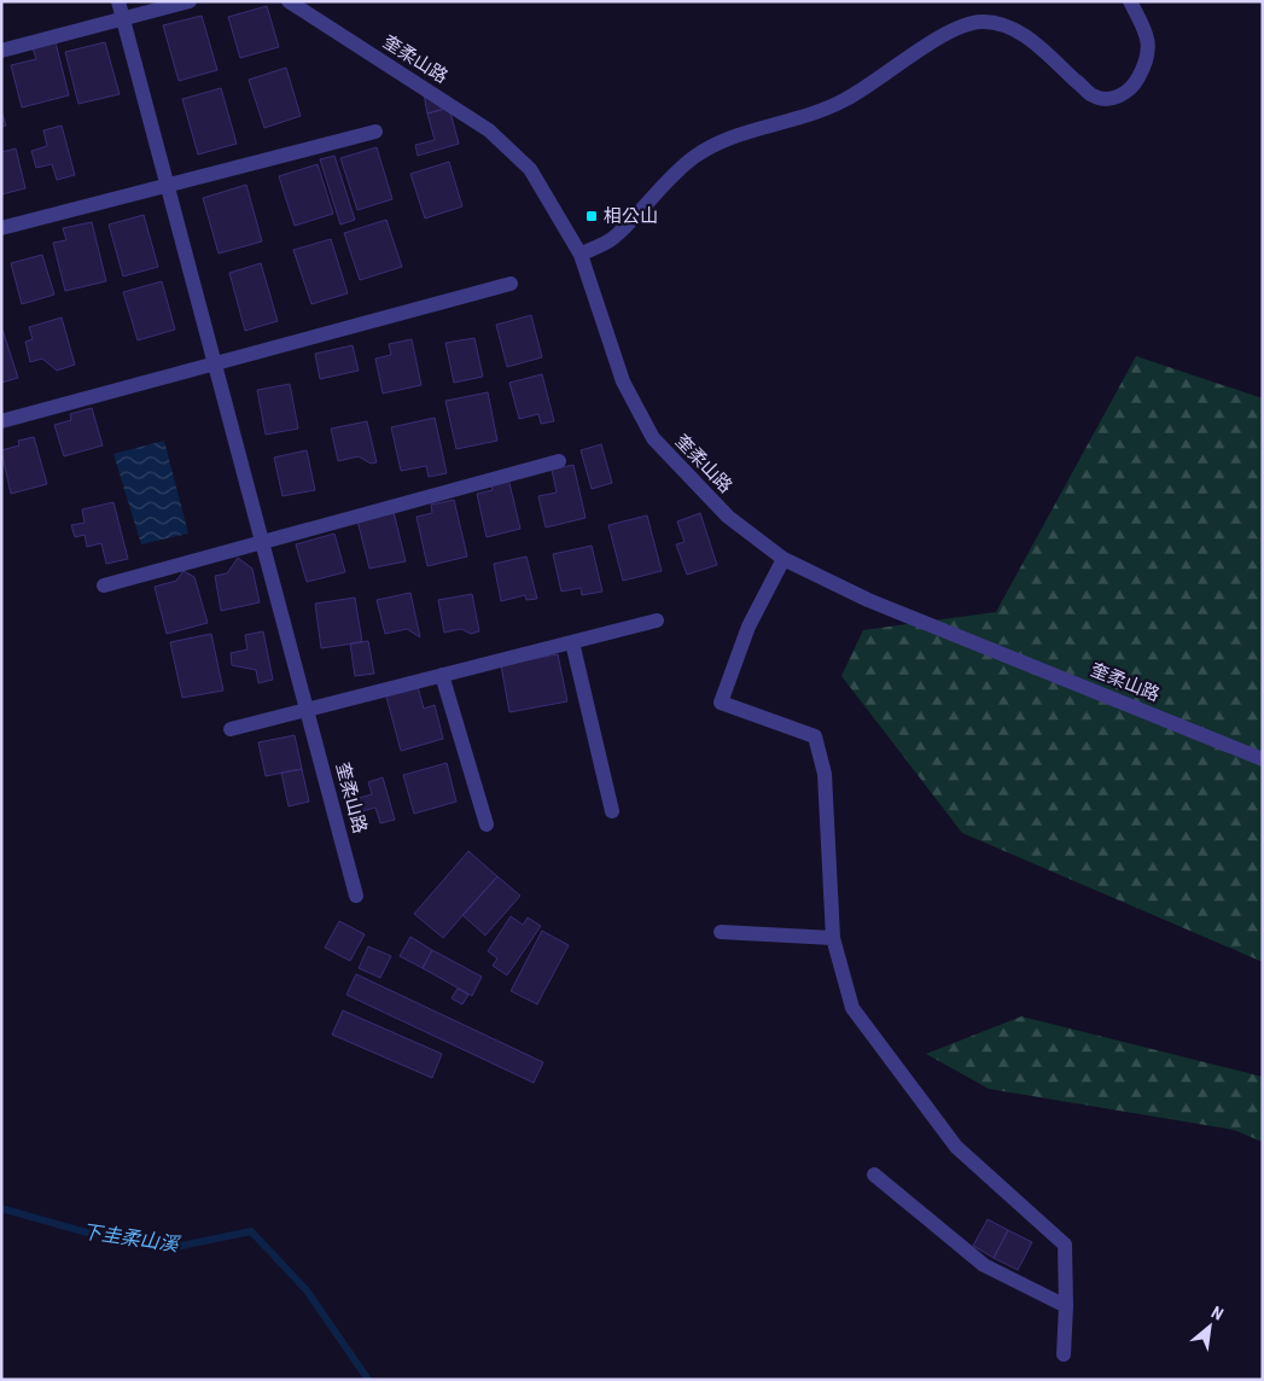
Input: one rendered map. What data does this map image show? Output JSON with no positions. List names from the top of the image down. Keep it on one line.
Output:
{"streets":{"street":["奎柔山路"]},"water":["下圭柔山溪"],"places":{"transit":["相公山"]},"north":"top right"}
